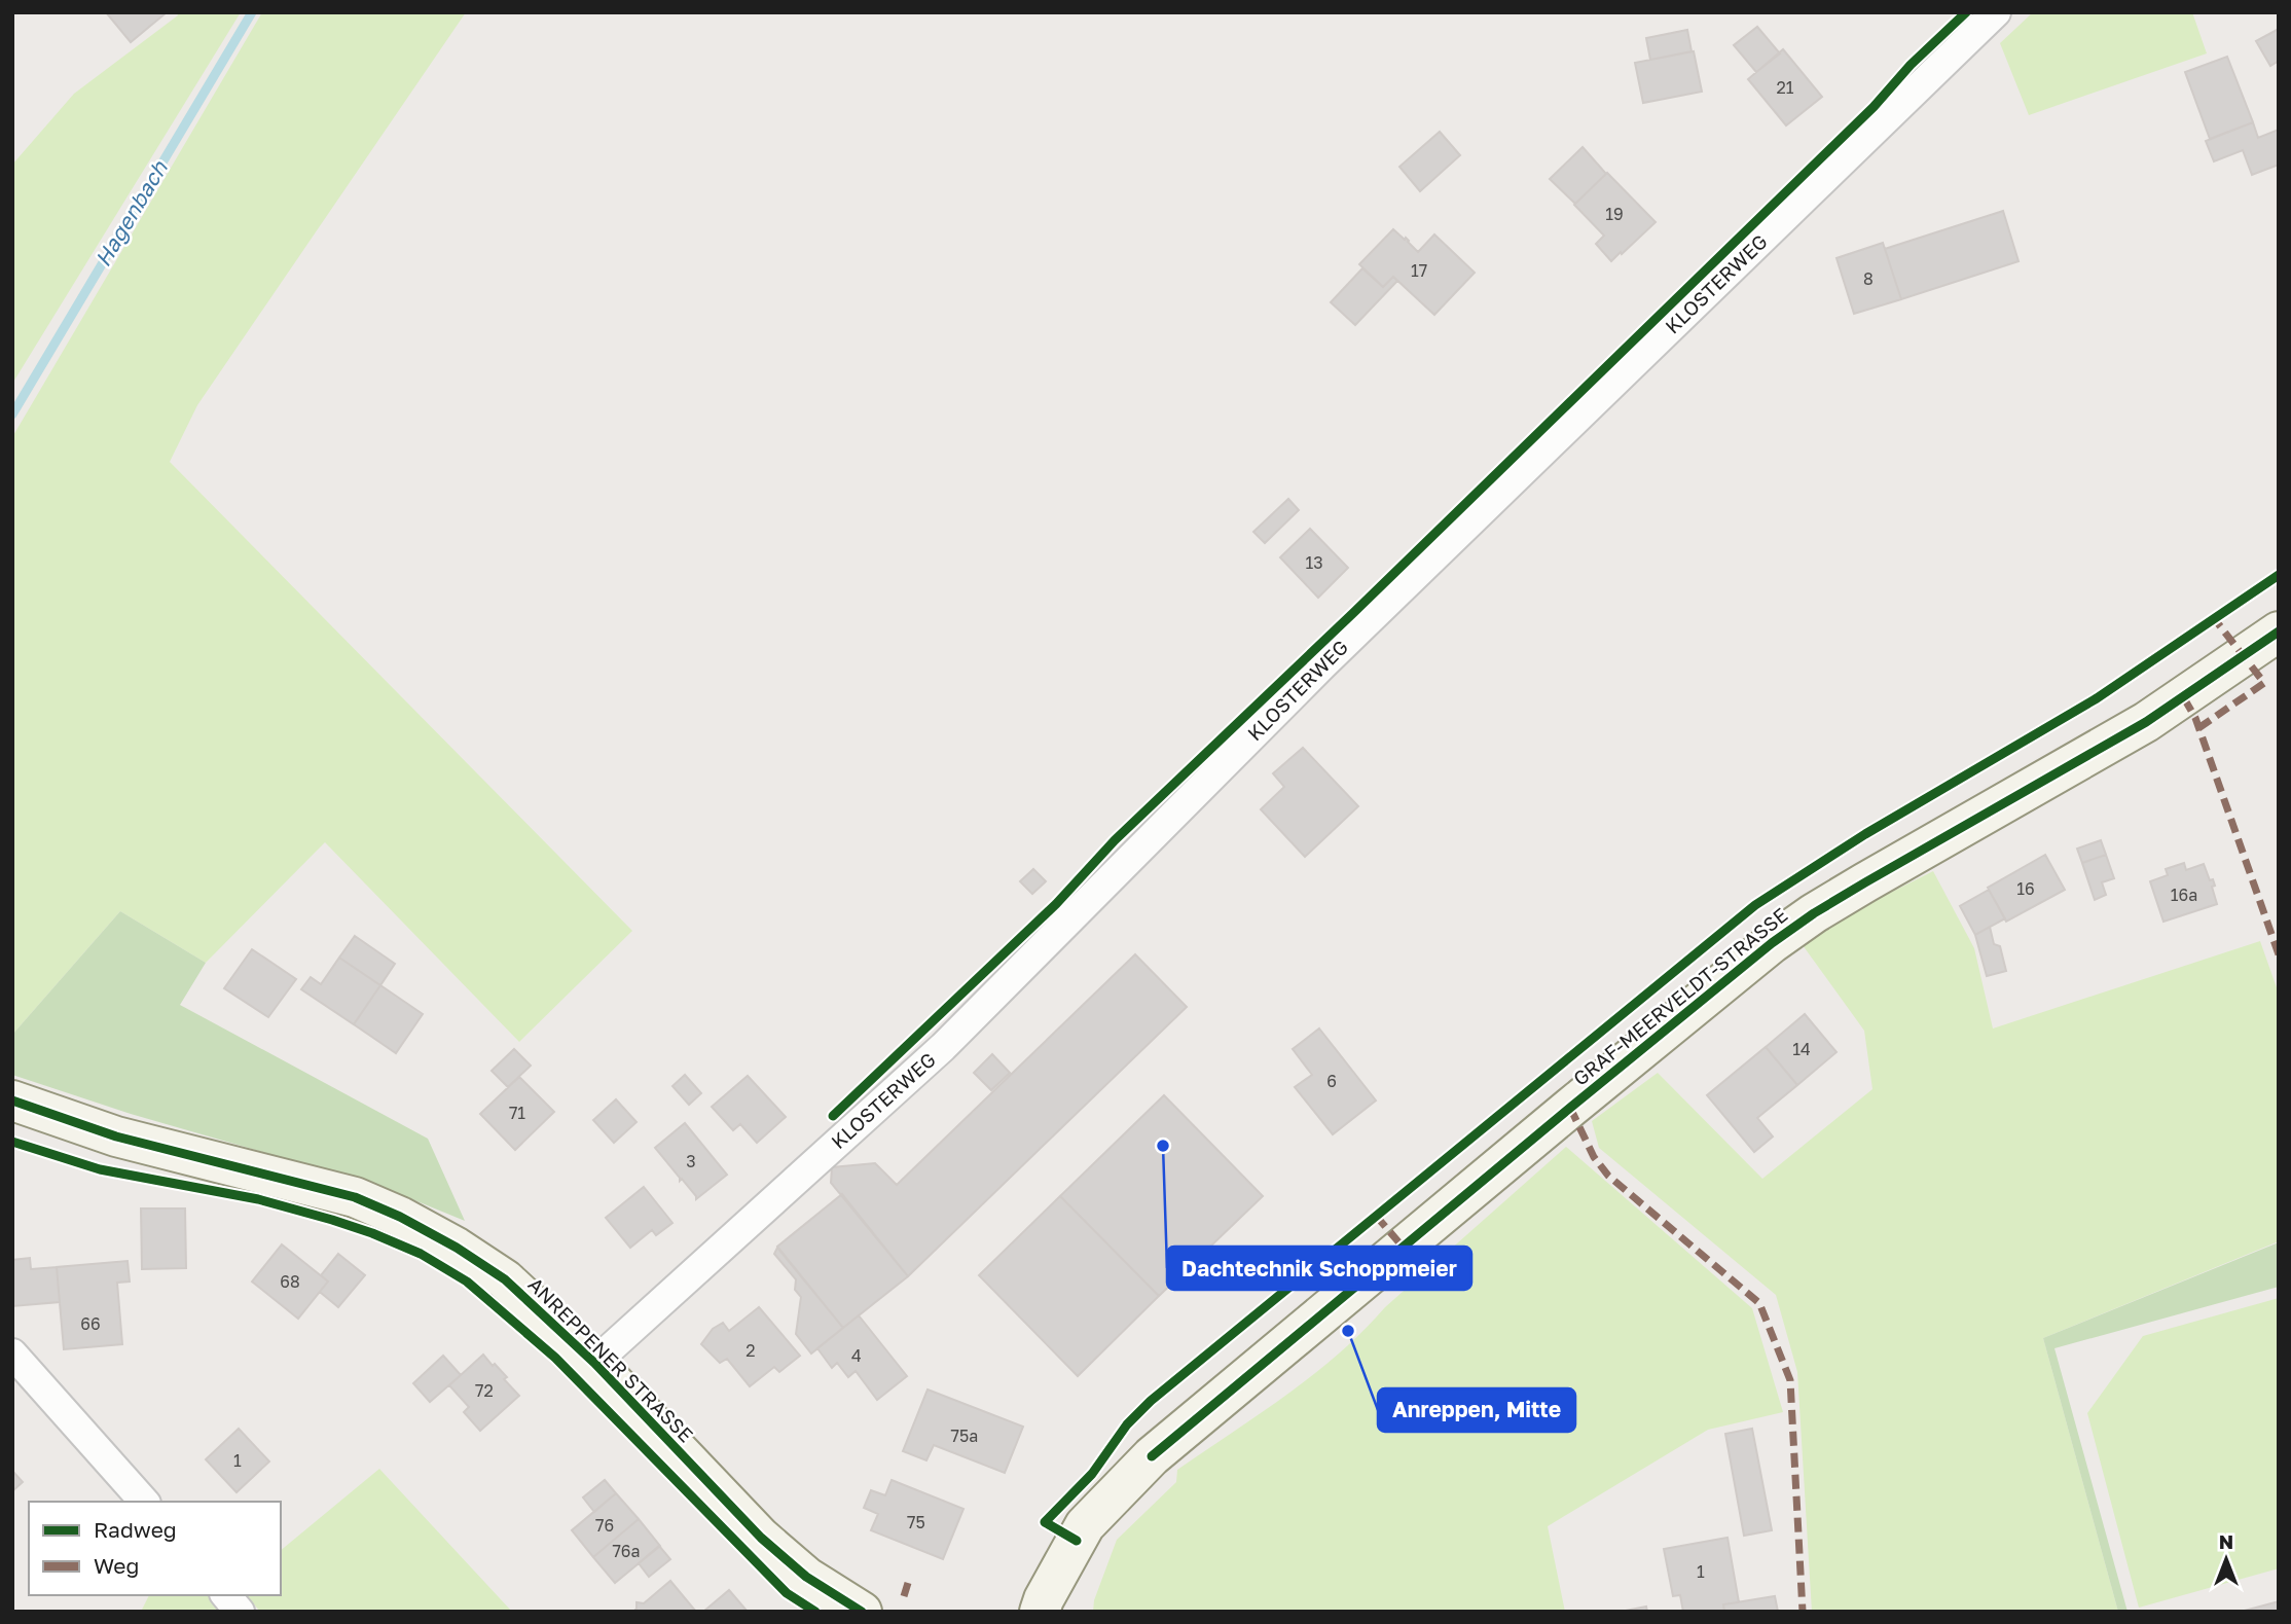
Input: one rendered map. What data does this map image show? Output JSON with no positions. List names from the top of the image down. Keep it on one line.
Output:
{"streets":{"main road":["GRAF-MEERVELDT-STRASSE","ANREPPENER STRASSE"],"street":["KLOSTERWEG"]},"crossings":[["KLOSTERWEG","ANREPPENER STRASSE"]],"water":["Hagenbach"],"places":["Dachtechnik Schoppmeier","Anreppen, Mitte"],"house_numbers":["21","19","17","8","13","16","16a","14","6","71","3","68","66","2","4","72","75a","1","75","76","76a","1"],"legend":["Radweg","Weg"],"north":"top"}
